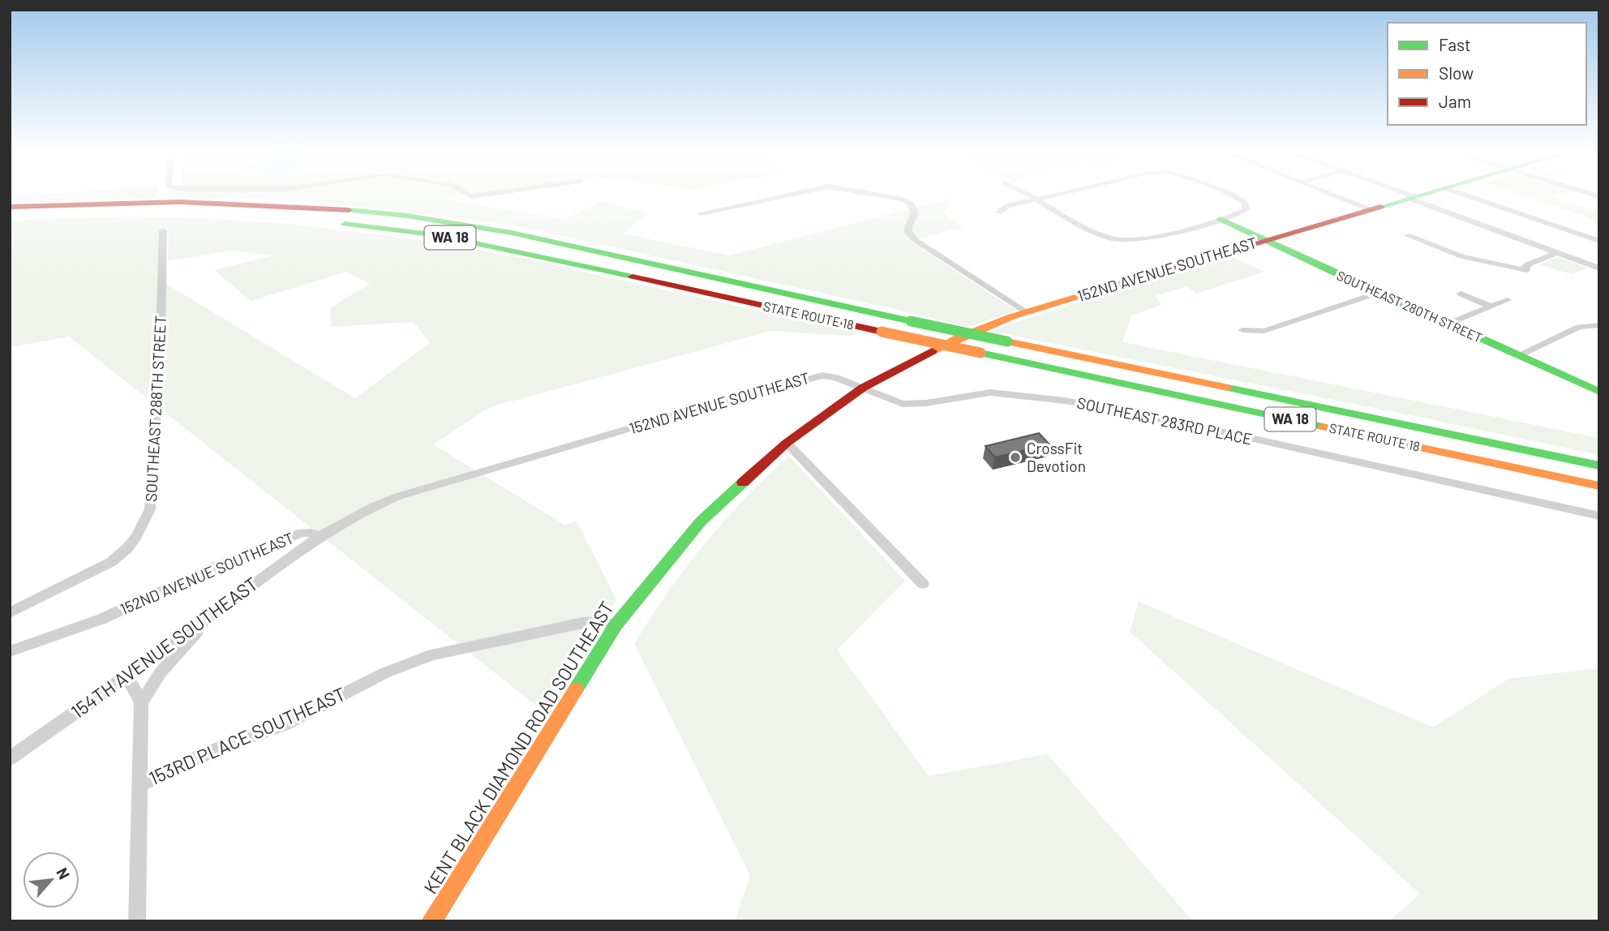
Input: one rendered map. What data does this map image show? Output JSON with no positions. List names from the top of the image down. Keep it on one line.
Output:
{"streets":{"main road":["WA 18","152ND AVENUE SOUTHEAST","SOUTHEAST 280TH STREET","STATE ROUTE 18","KENT BLACK DIAMOND ROAD SOUTHEAST"],"street":["SOUTHEAST 288TH STREET","SOUTHEAST 283RD PLACE","154TH AVENUE SOUTHEAST","153RD PLACE SOUTHEAST"]},"crossings":[["152ND AVENUE SOUTHEAST","SOUTHEAST 280TH STREET"],["152ND AVENUE SOUTHEAST","SOUTHEAST 283RD PLACE"],["152ND AVENUE SOUTHEAST","154TH AVENUE SOUTHEAST"],["152ND AVENUE SOUTHEAST","KENT BLACK DIAMOND ROAD SOUTHEAST"],["SOUTHEAST 283RD PLACE","KENT BLACK DIAMOND ROAD SOUTHEAST"],["153RD PLACE SOUTHEAST","KENT BLACK DIAMOND ROAD SOUTHEAST"]],"places":["CrossFit Devotion"],"legend":["Fast","Slow","Jam"],"north":"top right"}
